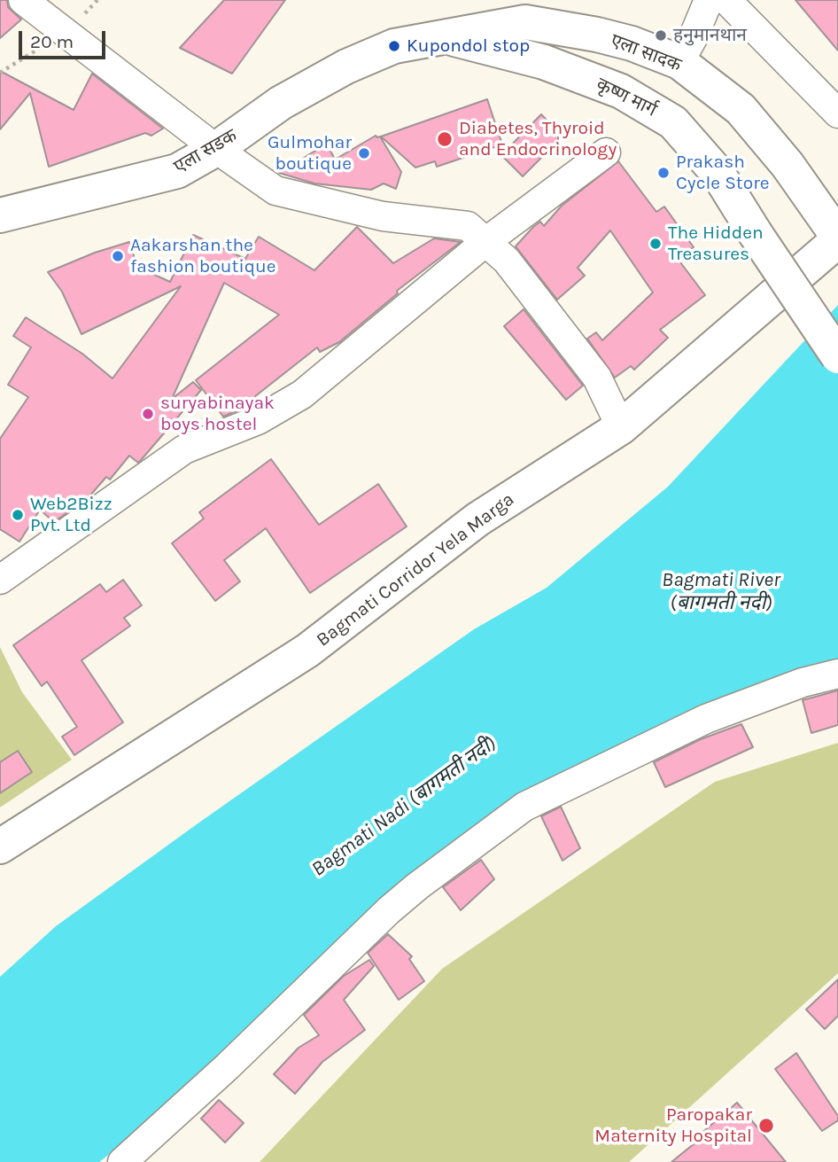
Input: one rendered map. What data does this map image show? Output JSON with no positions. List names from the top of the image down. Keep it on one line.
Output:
{"streets":{"main road":["एला सादक","कृष्ण मार्ग","एला सडक","Bagmati Corridor Yela Marga"]},"crossings":[["एला सादक","कृष्ण मार्ग"],["एला सादक","एला सडक"],["एला सादक","Bagmati Corridor Yela Marga"]],"water":["Bagmati River (बागमती नदी)","Bagmati Nadi (बागमती नदी)"],"places":["हनुमानथान","Kupondol stop","Diabetes, Thyroid and Endocrinology","Gulmohar boutique","Prakash Cycle Store","The Hidden Treasures","Aakarshan the fashion boutique","suryabinayak boys hostel","Web2Bizz Pvt. Ltd","Paropakar Maternity Hospital"],"scale_bar":"20 m"}
